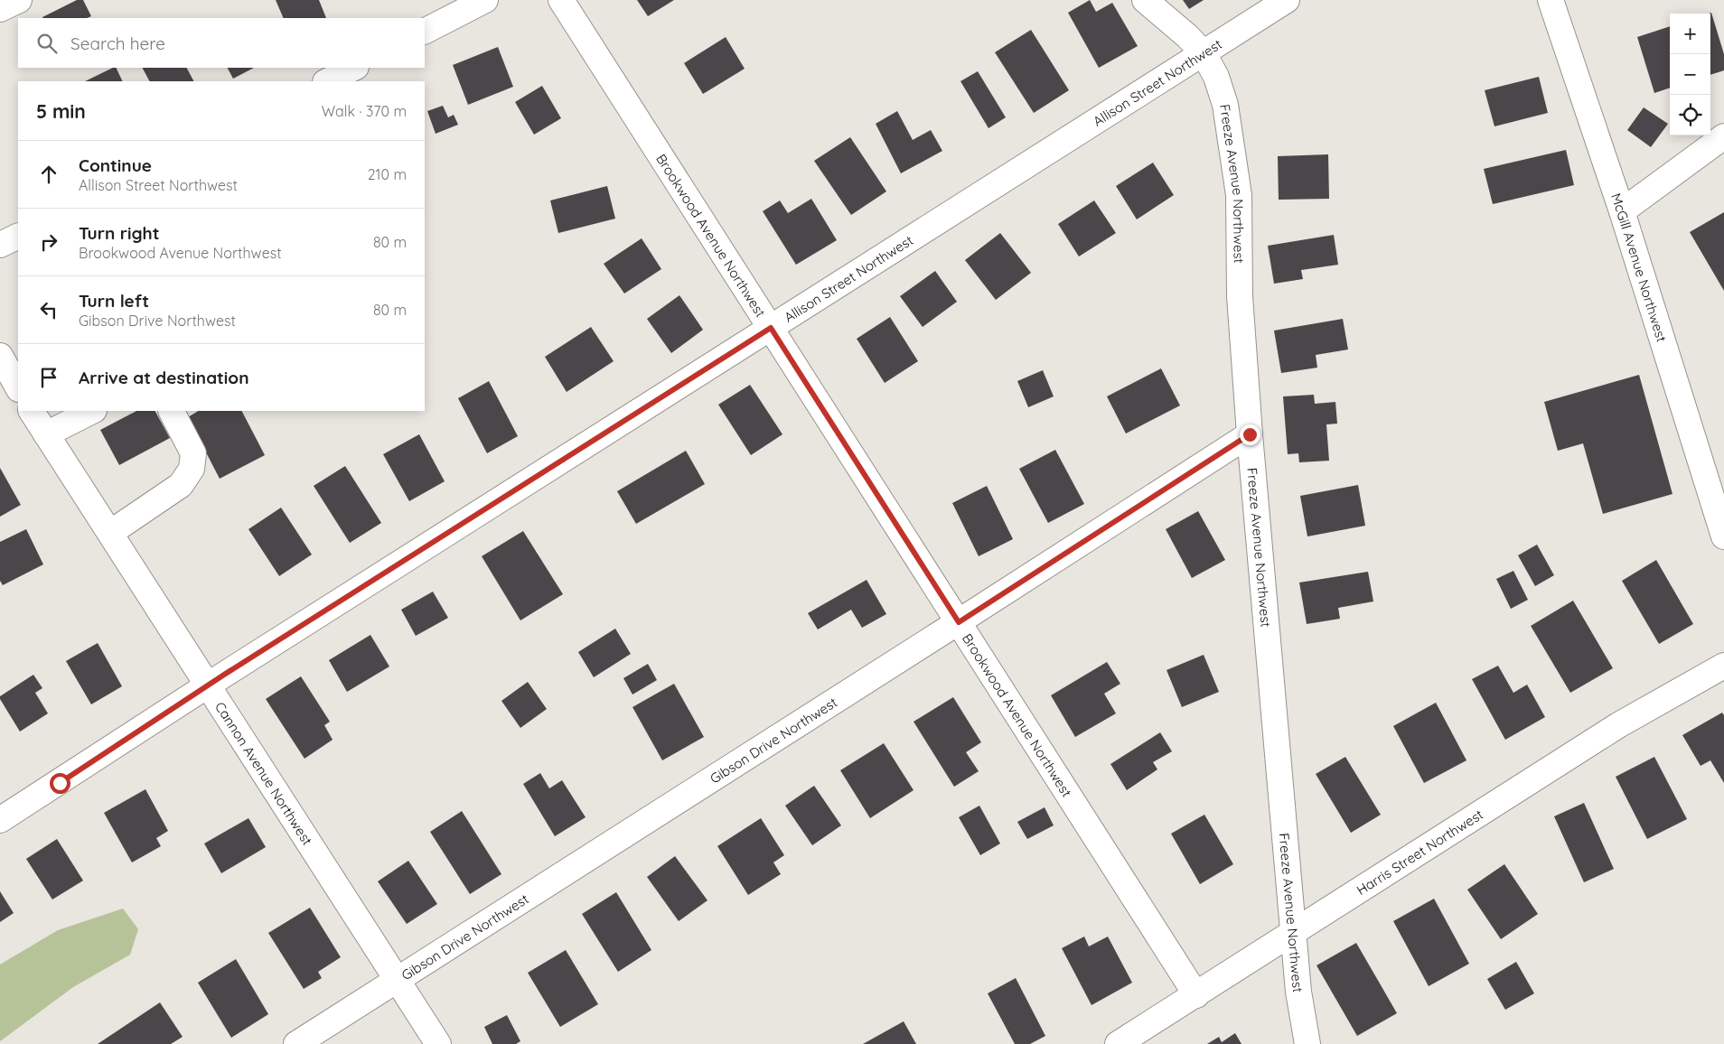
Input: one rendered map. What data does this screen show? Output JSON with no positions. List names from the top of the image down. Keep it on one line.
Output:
{"streets":{"street":["Allison Street Northwest","Freeze Avenue Northwest","Brookwood Avenue Northwest","McGill Avenue Northwest","Gibson Drive Northwest","Cannon Avenue Northwest","Harris Street Northwest"]},"crossings":[["Allison Street Northwest","Freeze Avenue Northwest"],["Allison Street Northwest","Brookwood Avenue Northwest"],["Allison Street Northwest","Cannon Avenue Northwest"],["Freeze Avenue Northwest","Gibson Drive Northwest"],["Freeze Avenue Northwest","Harris Street Northwest"],["Brookwood Avenue Northwest","Gibson Drive Northwest"],["Brookwood Avenue Northwest","Harris Street Northwest"],["Gibson Drive Northwest","Cannon Avenue Northwest"]],"page":{"map_buttons":["+","−"],"search":"Search here","heading":["5 min","Walk · 370 m"],"list":[["Continue","Allison Street Northwest","210 m"],["Turn right","Brookwood Avenue Northwest","80 m"],["Turn left","Gibson Drive Northwest","80 m"],"Arrive at destination"]}}
